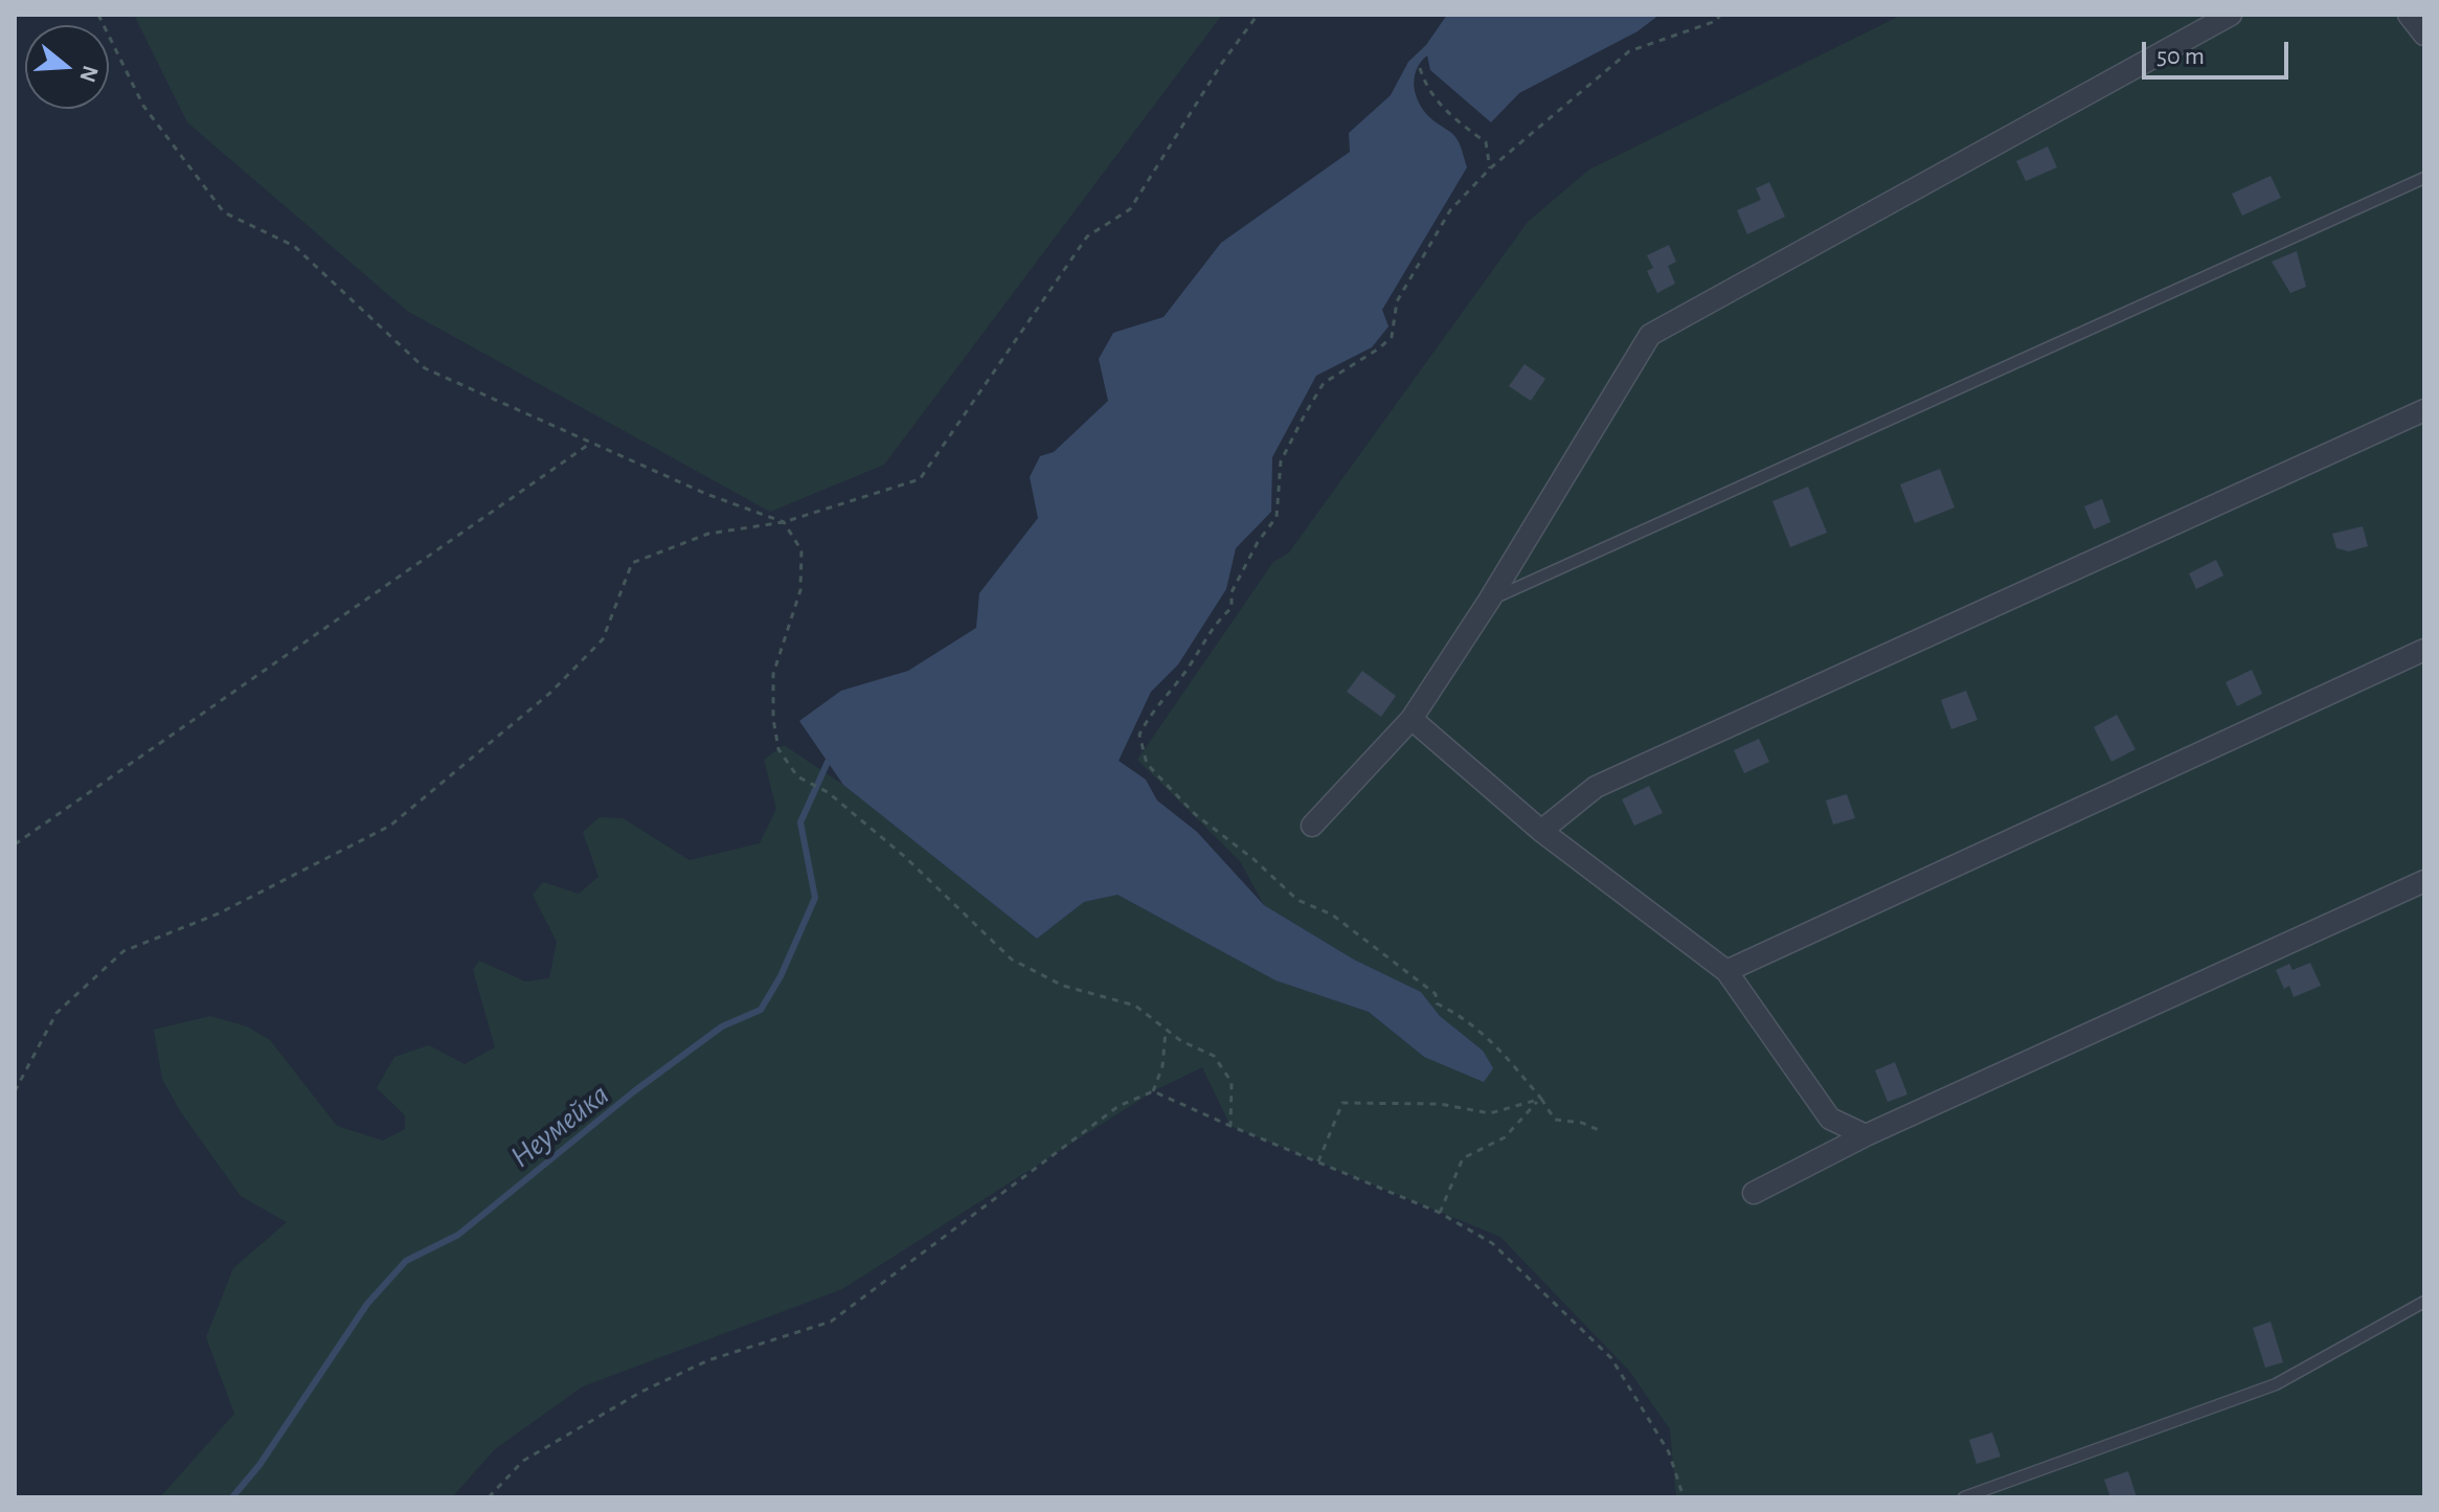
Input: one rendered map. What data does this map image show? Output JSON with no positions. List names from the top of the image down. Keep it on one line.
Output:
{"water":["Неумейка"],"scale_bar":"50 m","north":"right"}
